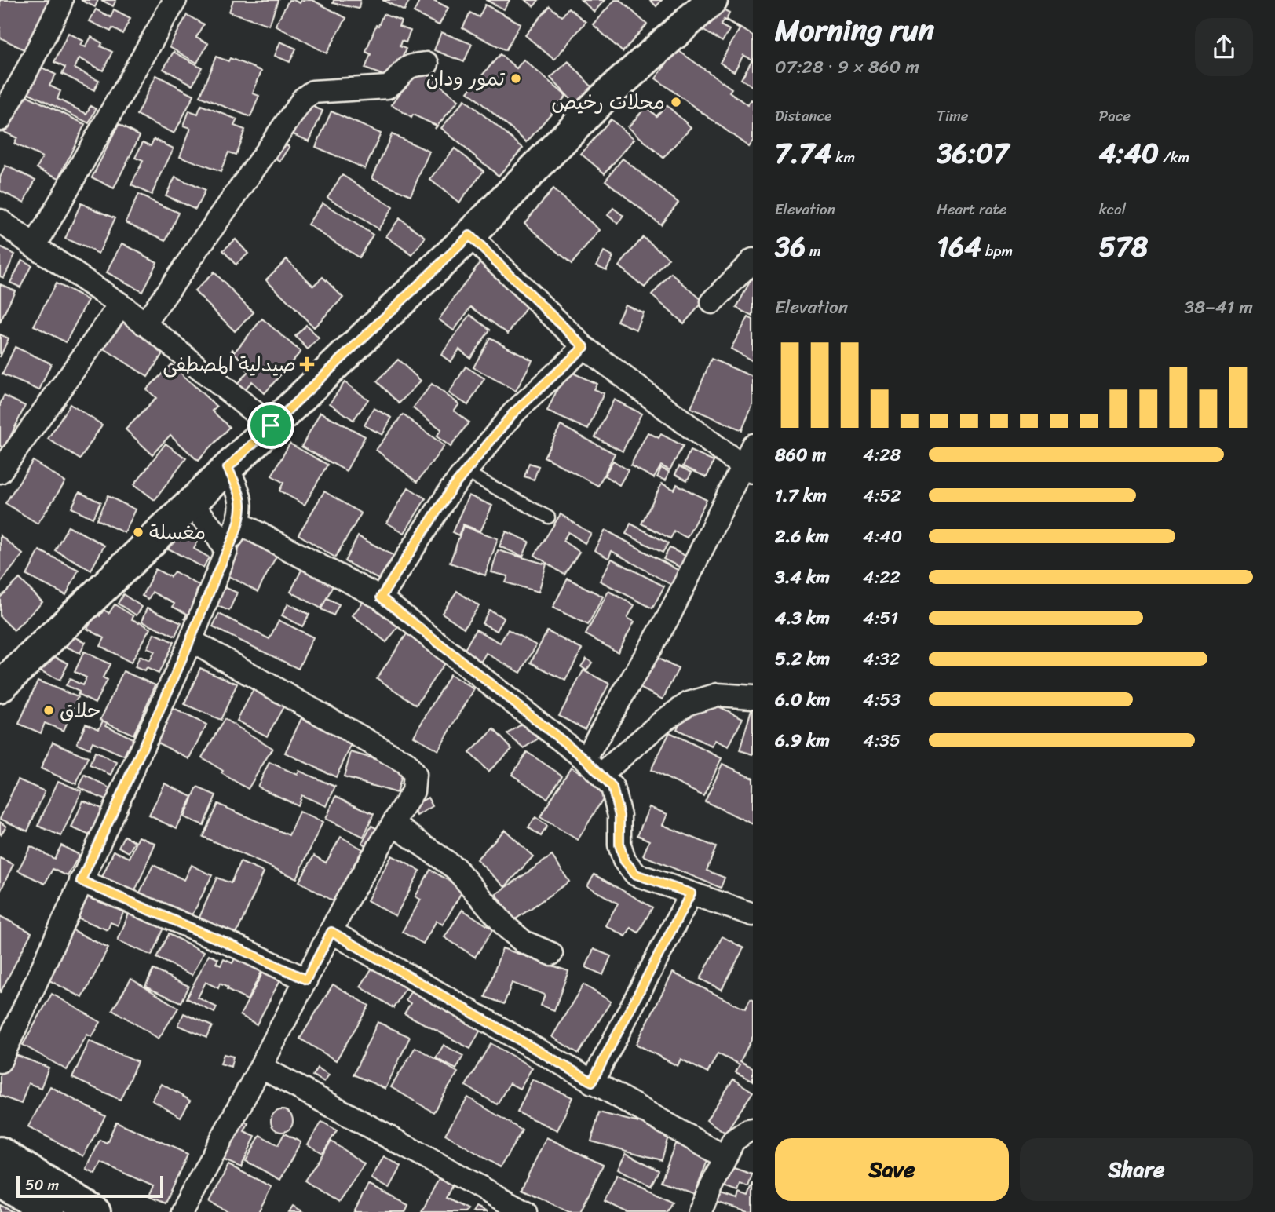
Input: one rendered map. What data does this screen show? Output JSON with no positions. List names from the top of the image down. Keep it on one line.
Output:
{"places":{"other":["تمور ودان","محلات رخيص","مغسلة","حلاق"],"health":["صيدلية المصطفى"]},"scale_bar":"50 m","page":{"heading":["Morning run","07:28 · 9 × 860 m"],"stats":[["Distance","7.74 km"],["Time","36:07"],["Pace","4:40 /km"],["Elevation","36 m"],["Heart rate","164 bpm"],["kcal","578"]],"chart":["Elevation","38–41 m"],"list":[{"name":"860 m","note":"4:28"},{"name":"1.7 km","note":"4:52"},{"name":"2.6 km","note":"4:40"},{"name":"3.4 km","note":"4:22"},{"name":"4.3 km","note":"4:51"},{"name":"5.2 km","note":"4:32"},{"name":"6.0 km","note":"4:53"},{"name":"6.9 km","note":"4:35"}],"buttons":["Save","Share"],"scale":"50 m"}}
